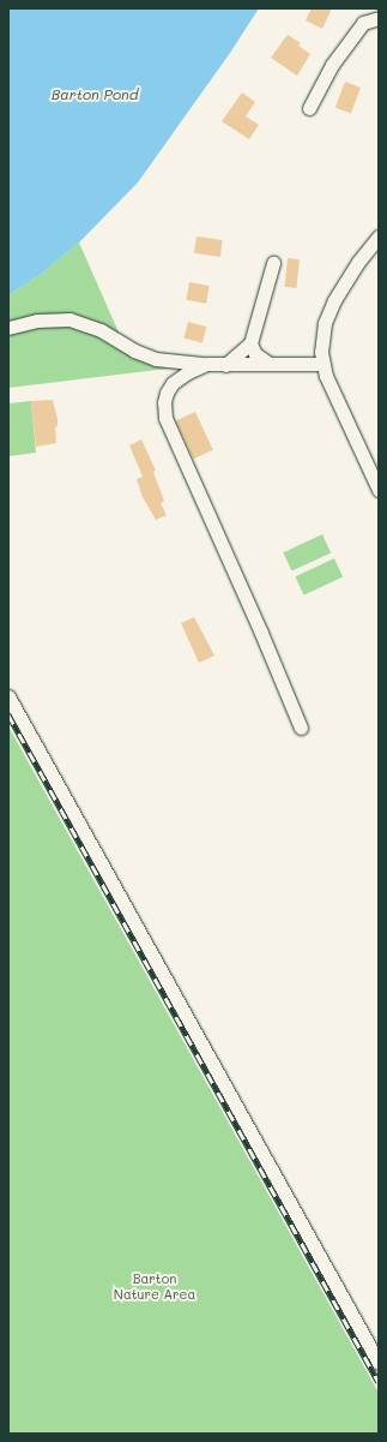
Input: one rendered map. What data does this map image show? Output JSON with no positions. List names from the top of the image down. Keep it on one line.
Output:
{"water":["Barton Pond"],"parks":["Barton Nature Area"]}
